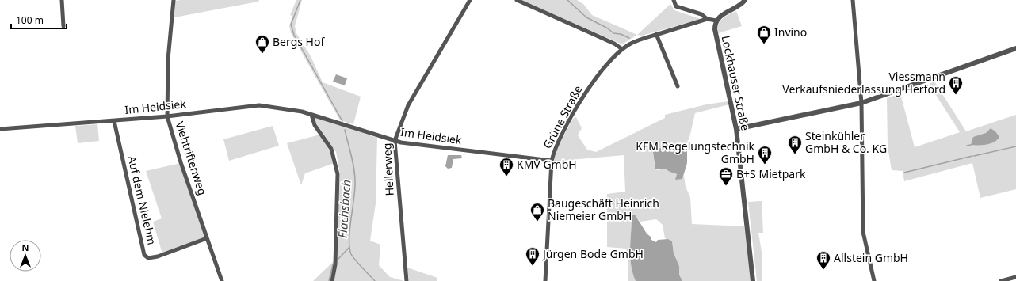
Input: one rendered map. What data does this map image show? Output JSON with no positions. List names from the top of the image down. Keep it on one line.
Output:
{"streets":{"street":["Lockhauser Straße","Im Heidsiek","Grüne Straße","Viehtriftenweg","Hellerweg","Auf dem Nielehm"]},"crossings":[["Lockhauser Straße","Grüne Straße"],["Im Heidsiek","Grüne Straße"],["Im Heidsiek","Viehtriftenweg"],["Im Heidsiek","Hellerweg"],["Im Heidsiek","Auf dem Nielehm"],["Viehtriftenweg","Auf dem Nielehm"]],"water":["Flachsbach"],"places":{"shop":["Invino","Bergs Hof","Baugeschäft Heinrich Niemeier GmbH"],"building":["Viessmann Verkaufsniederlassung Herford","Steinkühler GmbH & Co. KG","KFM Regelungstechnik GmbH","KMV GmbH","Jürgen Bode GmbH","Allstein GmbH"],"office":["B+S Mietpark"]},"scale_bar":"100 m","north":"top"}
